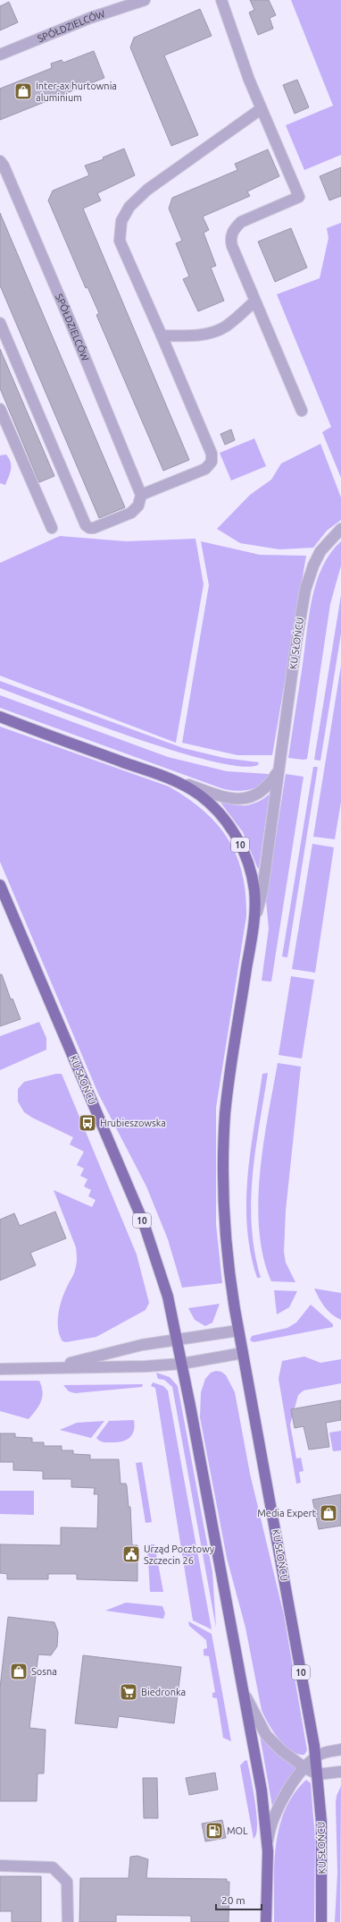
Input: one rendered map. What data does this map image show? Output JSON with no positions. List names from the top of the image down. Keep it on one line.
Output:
{"streets":{"main road":["KU SŁOŃCU","10"],"street":["SPÓŁDZIELCÓW"]},"places":{"shop":["Inter-ax hurtownia aluminium","Media Expert","Sosna"],"bus stop":["Hrubieszowska"],"public building":["Urząd Pocztowy Szczecin 26"],"supermarket":["Biedronka"],"fuel station":["MOL"]},"scale_bar":"20 m"}
